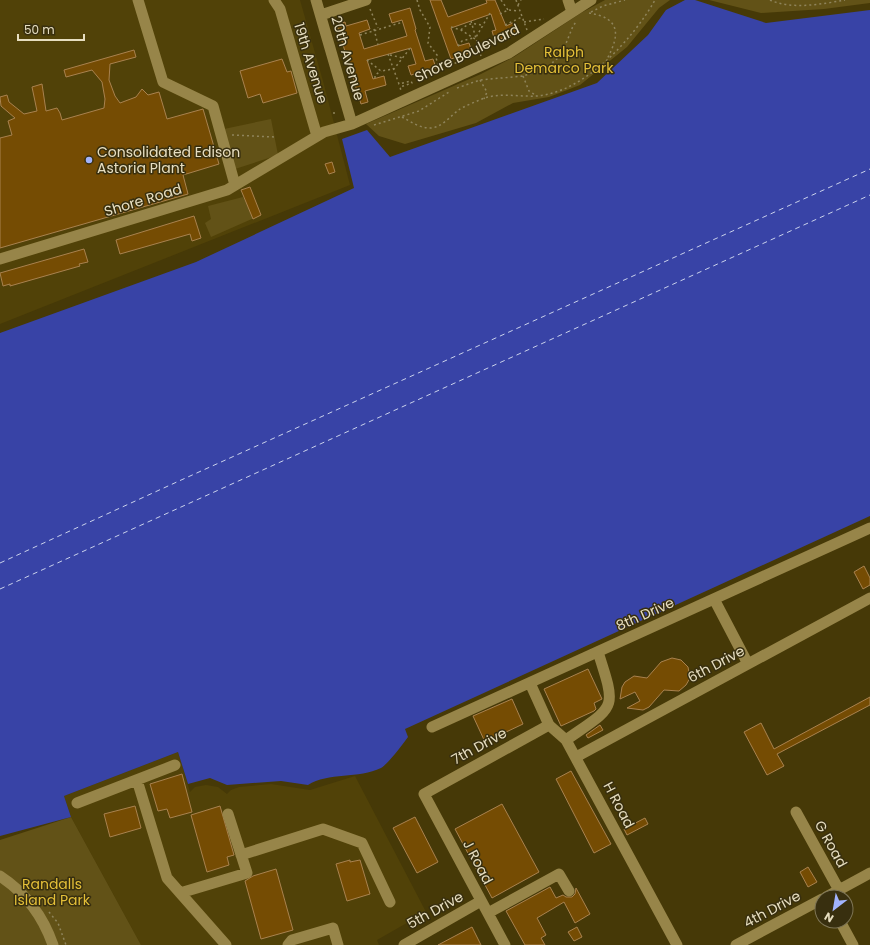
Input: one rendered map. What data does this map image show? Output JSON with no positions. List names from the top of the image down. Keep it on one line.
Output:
{"streets":{"street":["Shore Boulevard","20th Avenue","19th Avenue","Shore Road","8th Drive","6th Drive","7th Drive","H Road","G Road","J Road","4th Drive","5th Drive"]},"crossings":[["Shore Boulevard","20th Avenue"],["Shore Boulevard","Shore Road"],["20th Avenue","Shore Road"],["19th Avenue","Shore Road"],["8th Drive","H Road"],["6th Drive","H Road"],["7th Drive","H Road"],["7th Drive","J Road"],["J Road","5th Drive"]],"parks":["Ralph Demarco Park","Randalls Island Park"],"places":["Consolidated Edison Astoria Plant"],"scale_bar":"50 m","north":"bottom left"}
